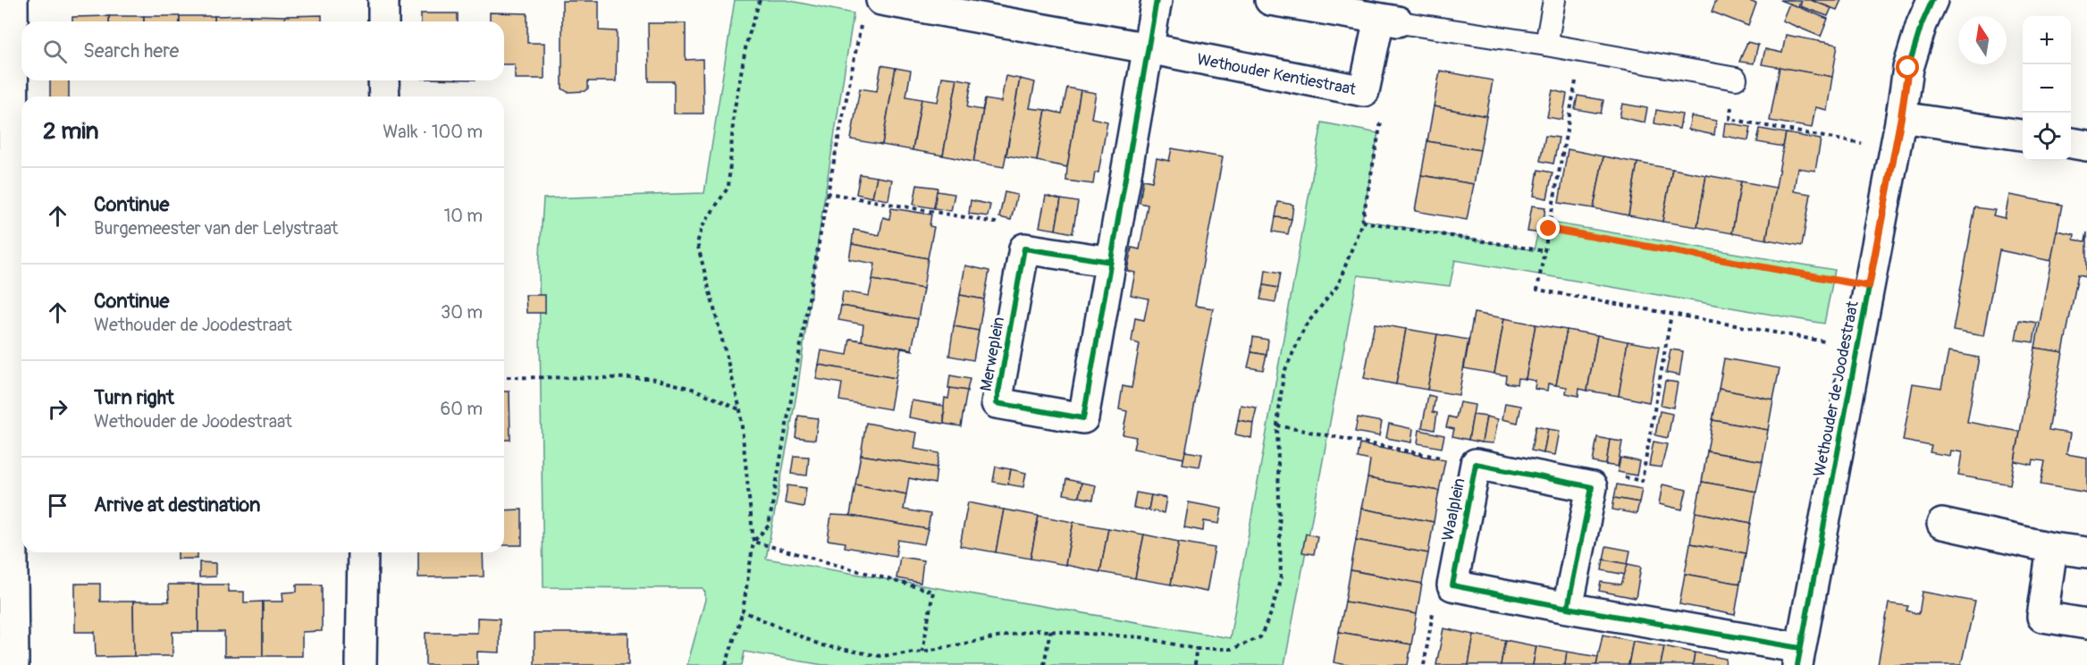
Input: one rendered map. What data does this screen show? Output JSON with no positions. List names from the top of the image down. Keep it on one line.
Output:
{"streets":{"street":["Wethouder Kentiestraat","Merweplein","Wethouder de Joodestraat","Waalplein"]},"crossings":[["Wethouder Kentiestraat","Merweplein"]],"north":"top","page":{"map_buttons":["+","−"],"search":"Search here","heading":["2 min","Walk · 100 m"],"list":[["Continue","Burgemeester van der Lelystraat","10 m"],["Continue","Wethouder de Joodestraat","30 m"],["Turn right","Wethouder de Joodestraat","60 m"],"Arrive at destination"]}}
